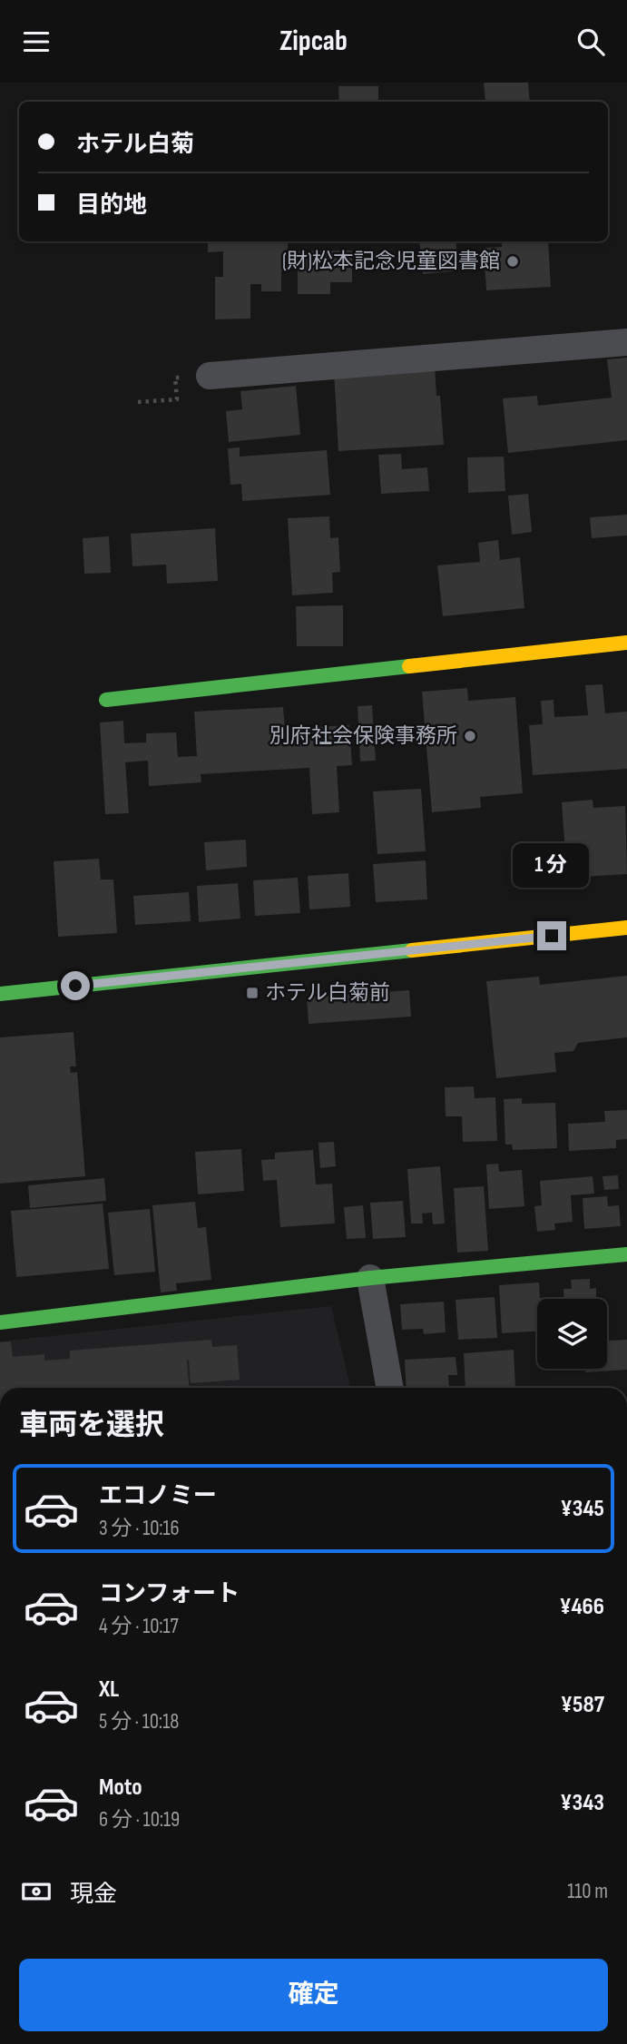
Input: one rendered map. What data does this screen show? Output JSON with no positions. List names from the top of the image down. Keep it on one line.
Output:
{"places":{"other":["(財)松本記念児童図書館","別府社会保険事務所"],"transit":["ホテル白菊前"]},"page":{"header":"Zipcab","banner":["ホテル白菊","目的地"],"bubble":"1 分","heading":"車両を選択","list":[{"name":"エコノミー","note":"3 分 · 10:16","value":"¥345"},{"name":"コンフォート","note":"4 分 · 10:17","value":"¥466"},{"name":"XL","note":"5 分 · 10:18","value":"¥587"},{"name":"Moto","note":"6 分 · 10:19","value":"¥343"}],"pay":["現金","110 m"],"buttons":"確定"}}
